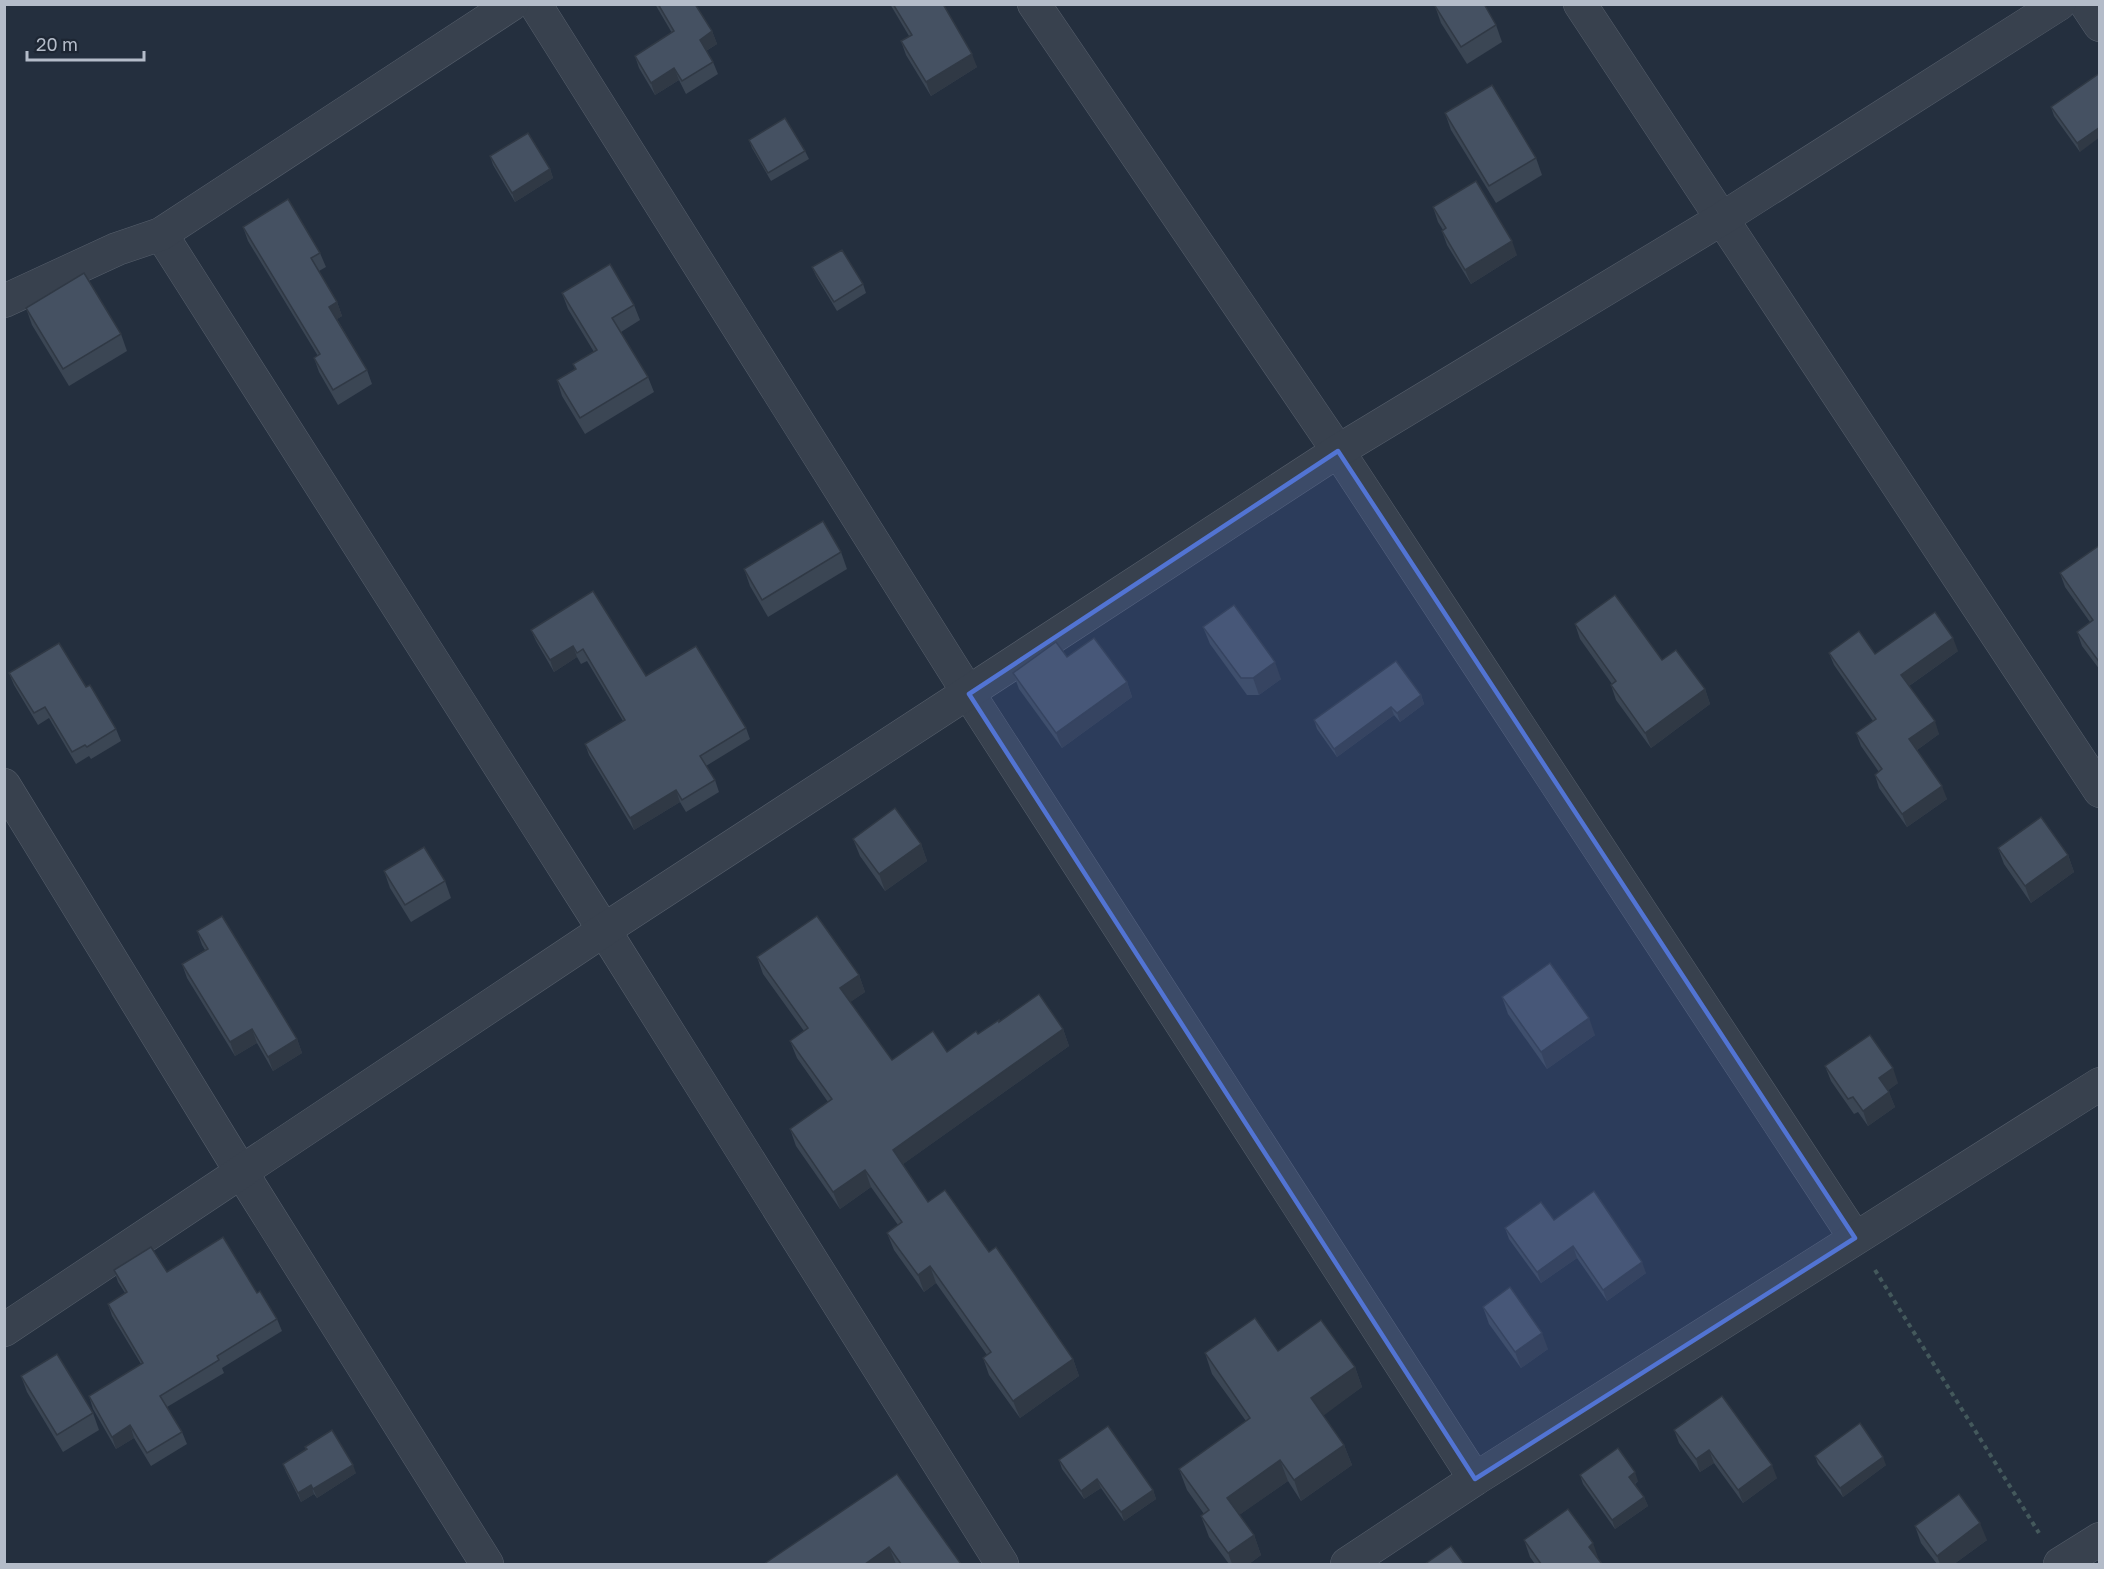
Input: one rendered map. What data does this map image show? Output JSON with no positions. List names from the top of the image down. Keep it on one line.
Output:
{"scale_bar":"20 m"}
